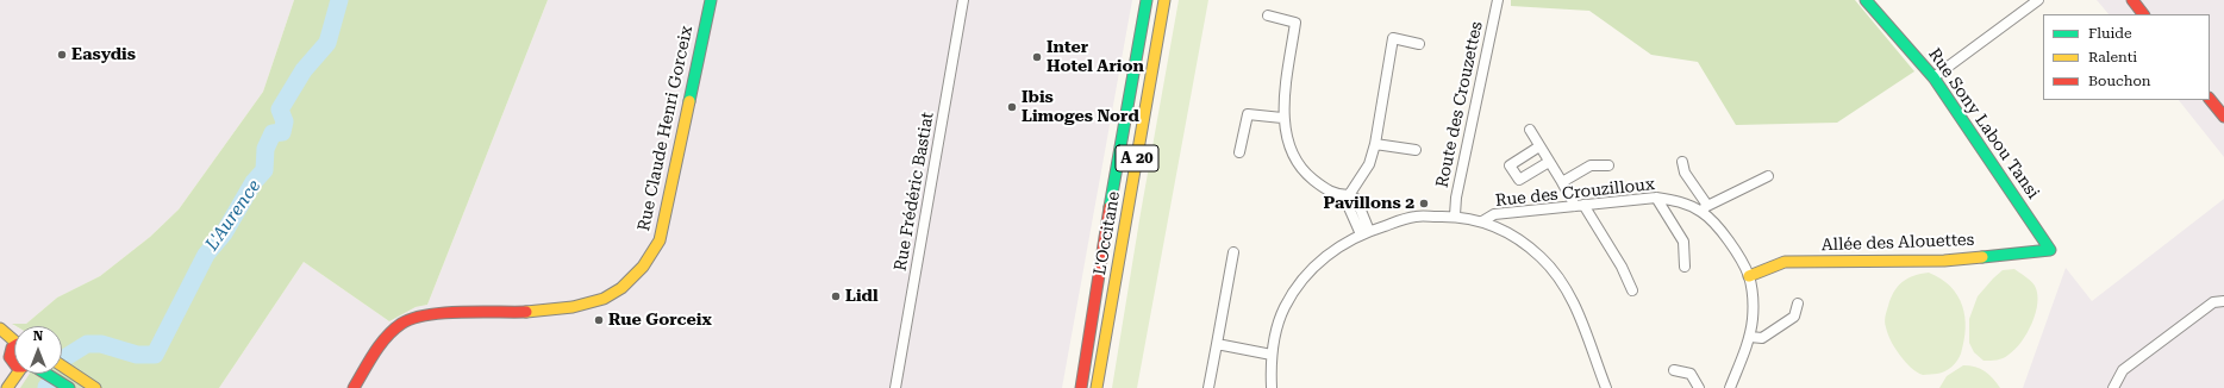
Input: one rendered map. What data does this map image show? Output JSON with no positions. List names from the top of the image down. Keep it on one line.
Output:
{"streets":{"main road":["Rue Sony Labou Tansi","Rue Claude Henri Gorceix","A 20","L'Occitane","Allée des Alouettes"],"street":["Route des Crouzettes","Rue Frédéric Bastiat","Rue des Crouzilloux"]},"crossings":[["Rue Sony Labou Tansi","Allée des Alouettes"],["Rue des Crouzilloux","Allée des Alouettes"]],"water":["L'Aurence"],"places":["Easydis","Inter Hotel Arion","Ibis Limoges Nord","Pavillons 2","Lidl","Rue Gorceix"],"legend":["Fluide","Ralenti","Bouchon"],"north":"top"}
